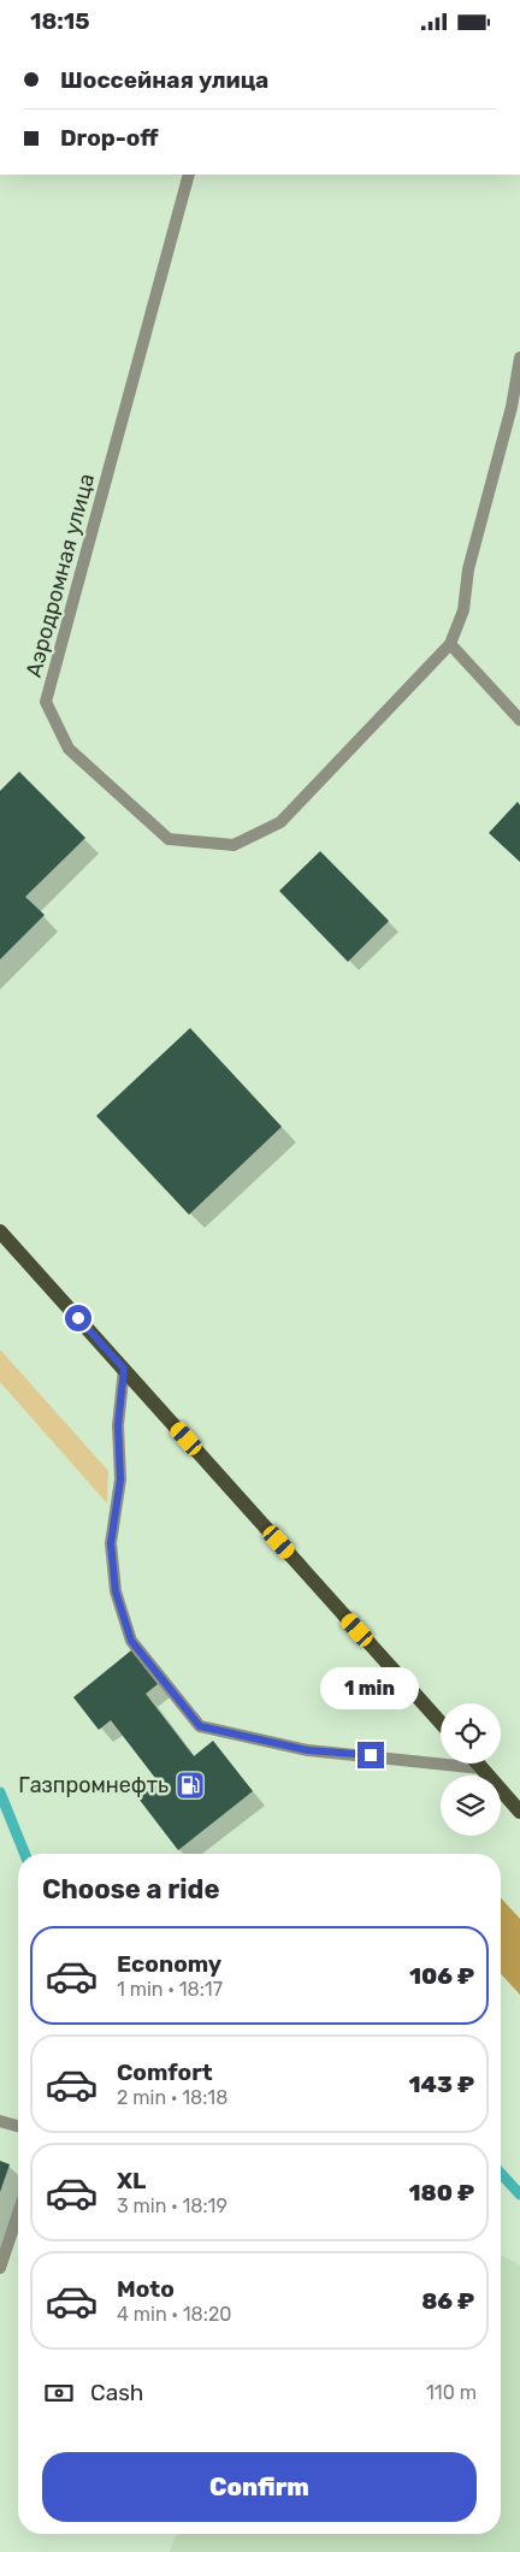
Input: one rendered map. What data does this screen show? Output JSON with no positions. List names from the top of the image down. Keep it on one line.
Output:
{"streets":{"street":["Аэродромная улица"]},"places":{"fuel station":["Газпромнефть"]},"page":{"status":"18:15","banner":["Шоссейная улица","Drop-off"],"bubble":"1 min","heading":"Choose a ride","list":[{"name":"Economy","note":"1 min · 18:17","value":"106 ₽"},{"name":"Comfort","note":"2 min · 18:18","value":"143 ₽"},{"name":"XL","note":"3 min · 18:19","value":"180 ₽"},{"name":"Moto","note":"4 min · 18:20","value":"86 ₽"}],"pay":["Cash","110 m"],"buttons":"Confirm"}}
